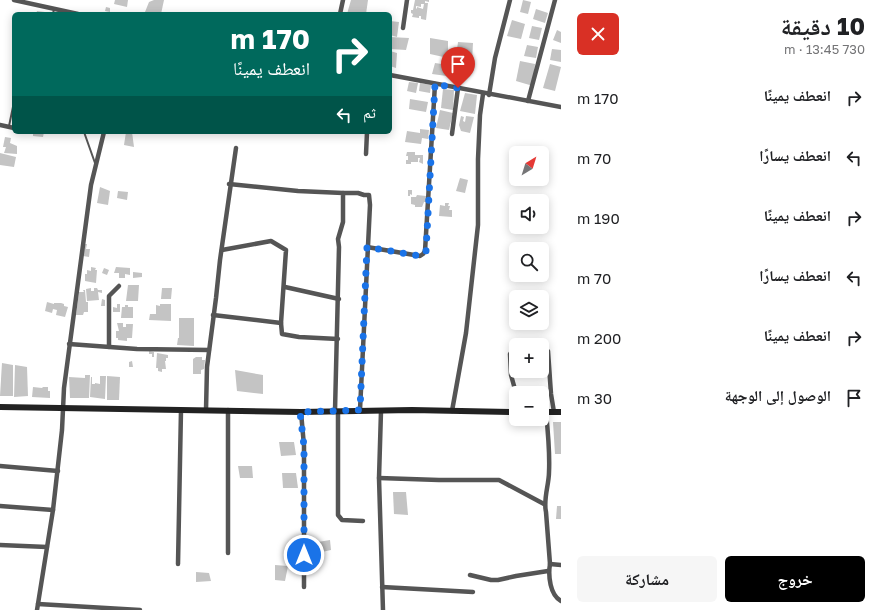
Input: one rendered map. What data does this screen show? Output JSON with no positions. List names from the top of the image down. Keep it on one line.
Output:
{"north":"top right","page":{"heading":["10 دقيقة","730 m · 13:45"],"turn":["170 m","انعطف يمينًا"],"list":[{"name":"انعطف يمينًا","value":"170 m"},{"name":"انعطف يسارًا","value":"70 m"},{"name":"انعطف يمينًا","value":"190 m"},{"name":"انعطف يسارًا","value":"70 m"},{"name":"انعطف يمينًا","value":"200 m"},{"name":"الوصول إلى الوجهة","value":"30 m"}],"then":"ثم","map_buttons":["+","−"],"buttons":["خروج","مشاركة"]}}
